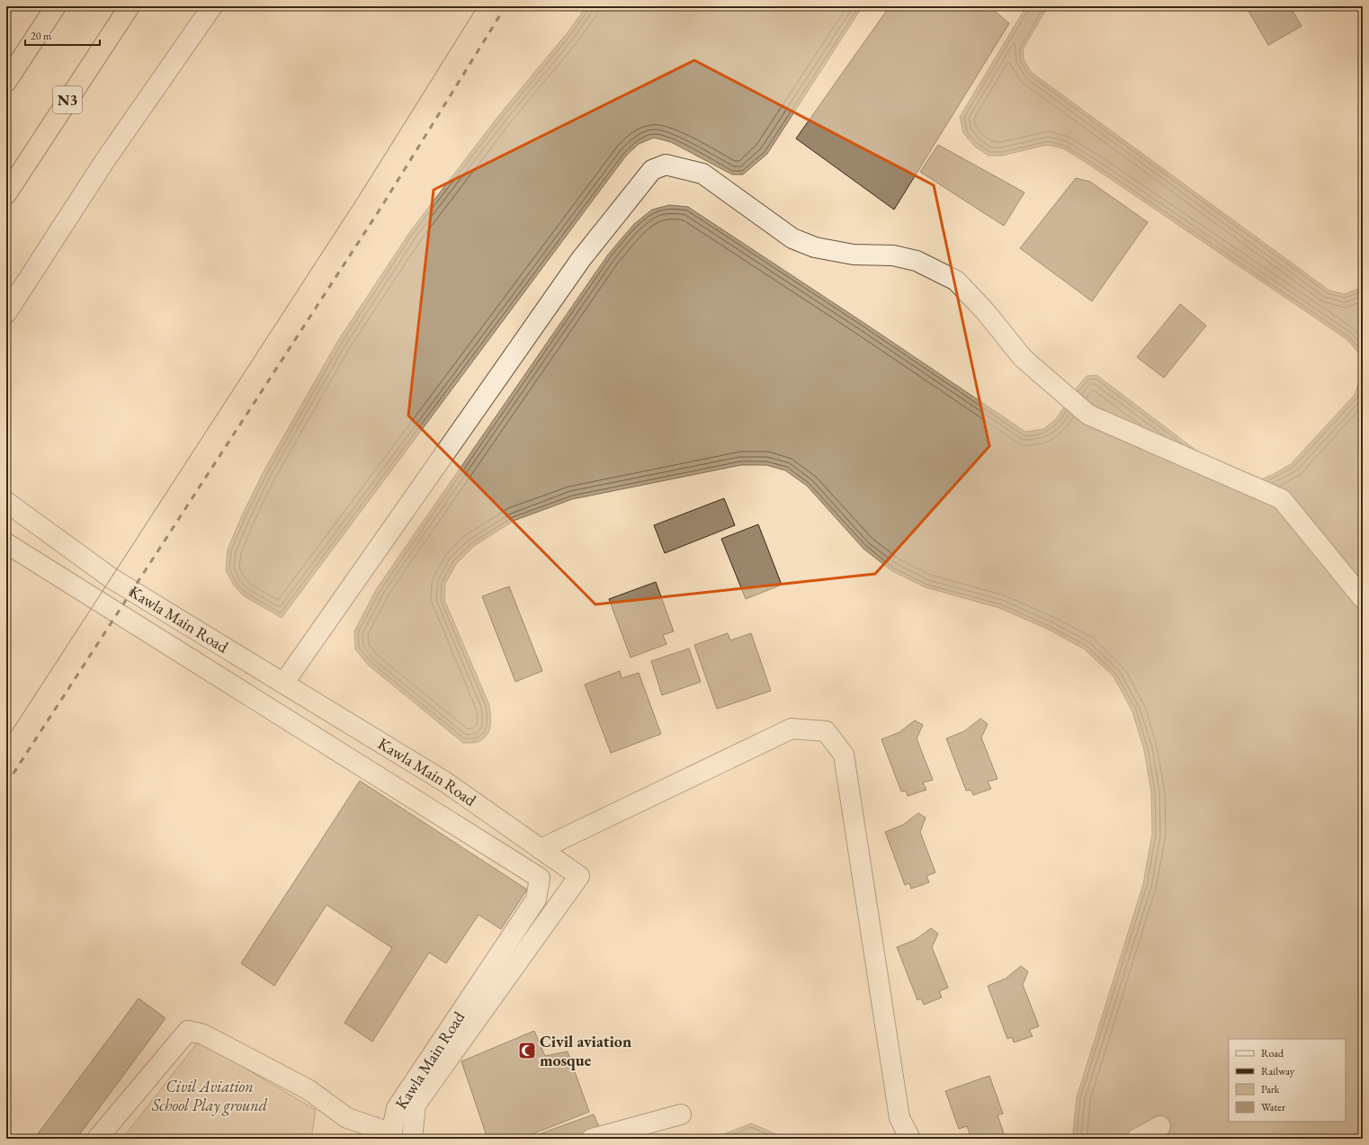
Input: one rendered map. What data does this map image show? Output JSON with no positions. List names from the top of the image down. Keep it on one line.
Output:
{"streets":{"highway":["N3"],"street":["Kawla Main Road"]},"parks":["Civil Aviation School Play ground"],"places":{"mosque":["Civil aviation mosque"]},"legend":["Road","Railway","Park","Water"],"scale_bar":"20 m"}
